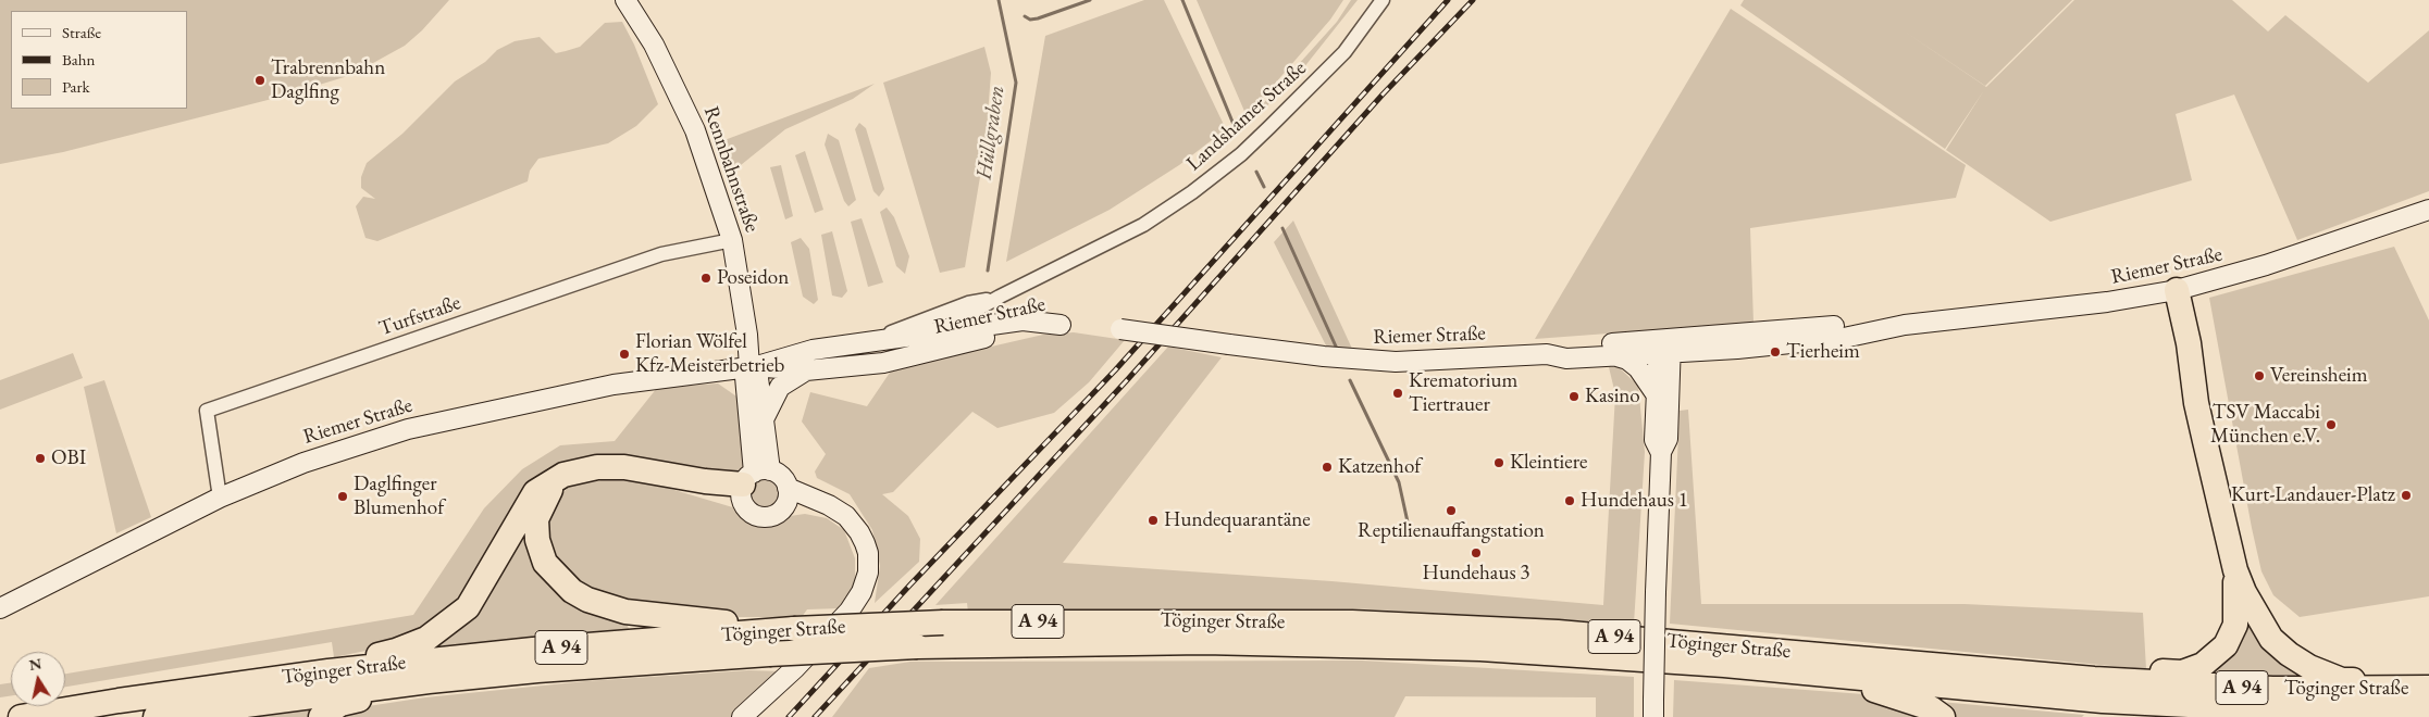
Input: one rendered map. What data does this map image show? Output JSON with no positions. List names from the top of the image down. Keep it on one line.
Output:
{"streets":{"highway":["A 94","Töginger Straße"],"street":["Landshamer Straße","Rennbahnstraße","Riemer Straße","Turfstraße"]},"crossings":[["Landshamer Straße","Riemer Straße"],["Rennbahnstraße","Riemer Straße"],["Rennbahnstraße","Turfstraße"],["Riemer Straße","Turfstraße"]],"water":["Hüllgraben"],"places":["Trabrennbahn Daglfing","Poseidon","Tierheim","Florian Wölfel Kfz-Meisterbetrieb","Vereinsheim","Krematorium Tiertrauer","Kasino","TSV Maccabi München e.V.","OBI","Kleintiere","Katzenhof","Kurt-Landauer-Platz","Daglfinger Blumenhof","Hundehaus 1","Reptilienauffangstation","Hundequarantäne","Hundehaus 3"],"legend":["Straße","Bahn","Park"],"north":"top"}
